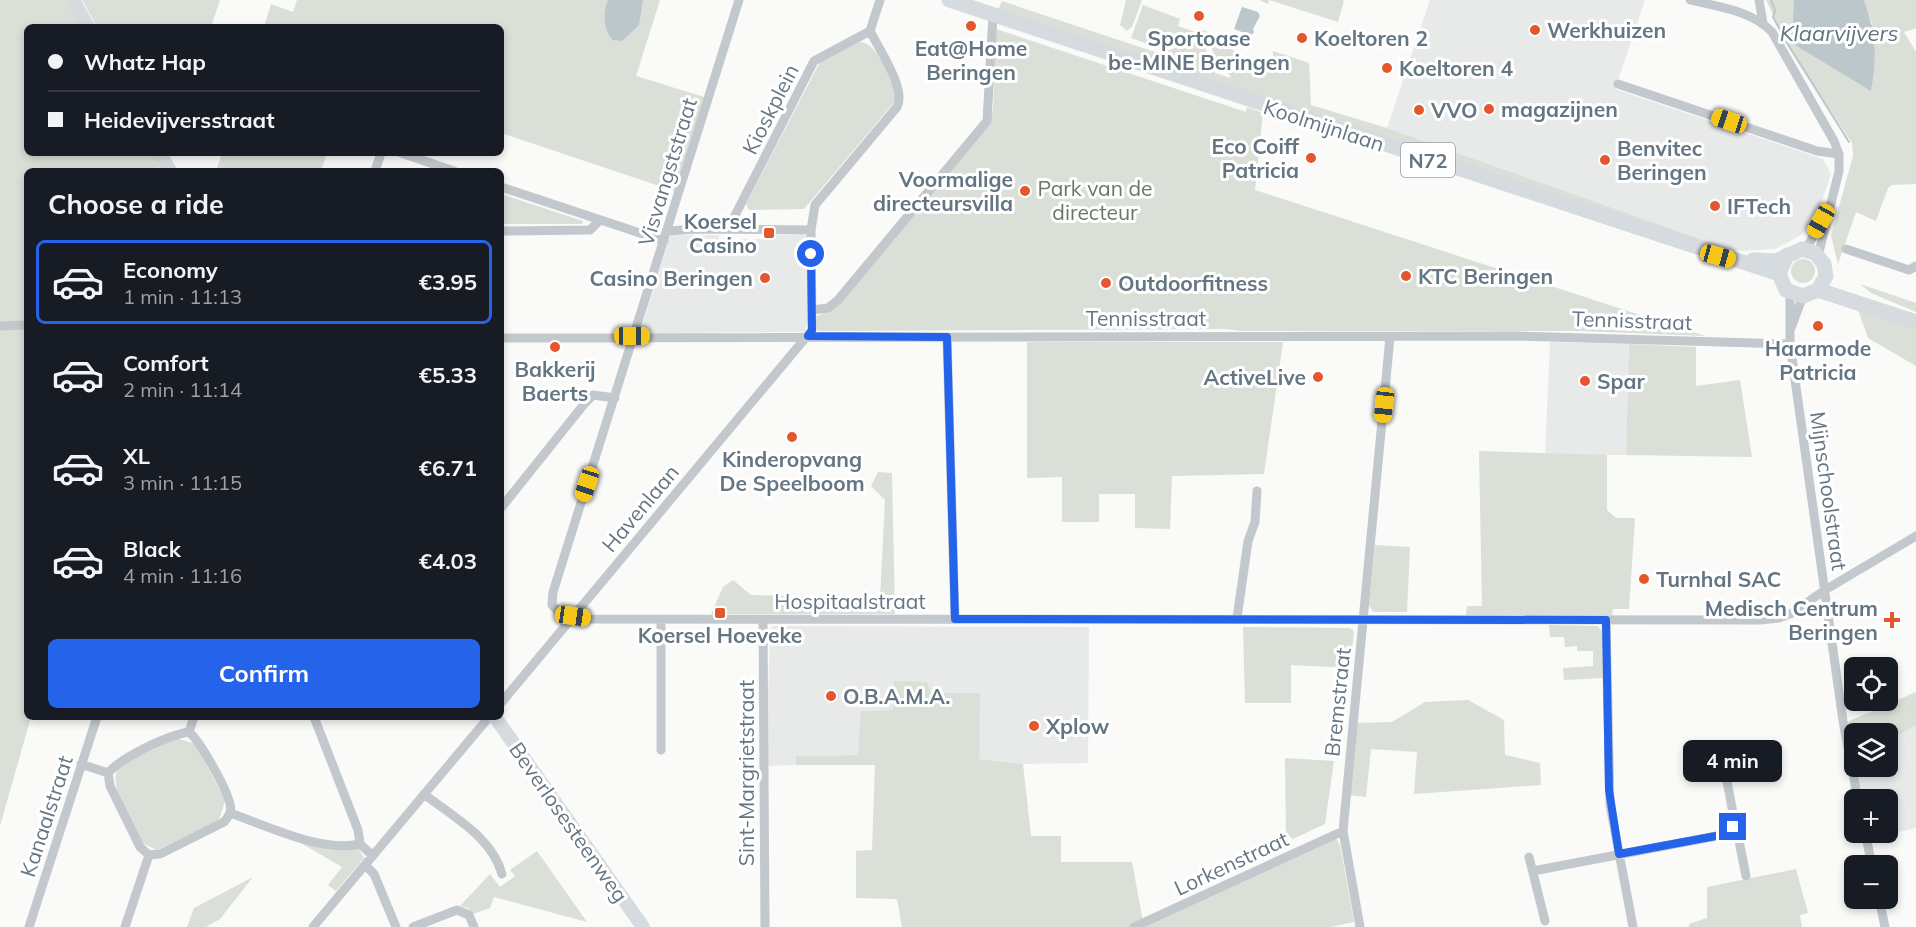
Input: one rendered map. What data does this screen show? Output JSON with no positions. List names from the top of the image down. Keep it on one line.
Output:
{"streets":{"main road":["Koolmijnlaan","N72"],"street":["Kioskplein","Visvangststraat","Tennisstraat","Mijnschoolstraat","Havenlaan","Hospitaalstraat","Bremstraat","Sint-Margrietstraat","Kanaalstraat","Beverlosesteenweg","Lorkenstraat"]},"crossings":[["Koolmijnlaan","Mijnschoolstraat"],["Visvangststraat","Tennisstraat"],["Visvangststraat","Havenlaan"],["Visvangststraat","Hospitaalstraat"],["Tennisstraat","Mijnschoolstraat"],["Tennisstraat","Havenlaan"],["Tennisstraat","Bremstraat"],["Mijnschoolstraat","Hospitaalstraat"],["Havenlaan","Hospitaalstraat"],["Hospitaalstraat","Bremstraat"],["Hospitaalstraat","Sint-Margrietstraat"],["Bremstraat","Lorkenstraat"]],"water":["Klaarvijvers"],"parks":["Park van de directeur"],"places":{"other":["Sportoase be-MINE Beringen","Eat@Home Beringen","Werkhuizen","Koeltoren 2","Koeltoren 4","magazijnen","VVO","Eco Coiff Patricia","Benvitec Beringen","Voormalige directeursvilla","IFTech","KTC Beringen","Casino Beringen","Outdoorfitness","Haarmode Patricia","Bakkerij Baerts","ActiveLive","Spar","Kinderopvang De Speelboom","Turnhal SAC","O.B.A.M.A.","Xplow"],"transit":["Koersel Casino","Koersel Hoeveke"],"health":["Medisch Centrum Beringen"]},"page":{"banner":["Whatz Hap","Heidevijversstraat"],"heading":"Choose a ride","list":[{"name":"Economy","note":"1 min · 11:13","value":"€3.95"},{"name":"Comfort","note":"2 min · 11:14","value":"€5.33"},{"name":"XL","note":"3 min · 11:15","value":"€6.71"},{"name":"Black","note":"4 min · 11:16","value":"€4.03"}],"buttons":"Confirm","map_buttons":["+","−"],"bubble":"4 min"}}
